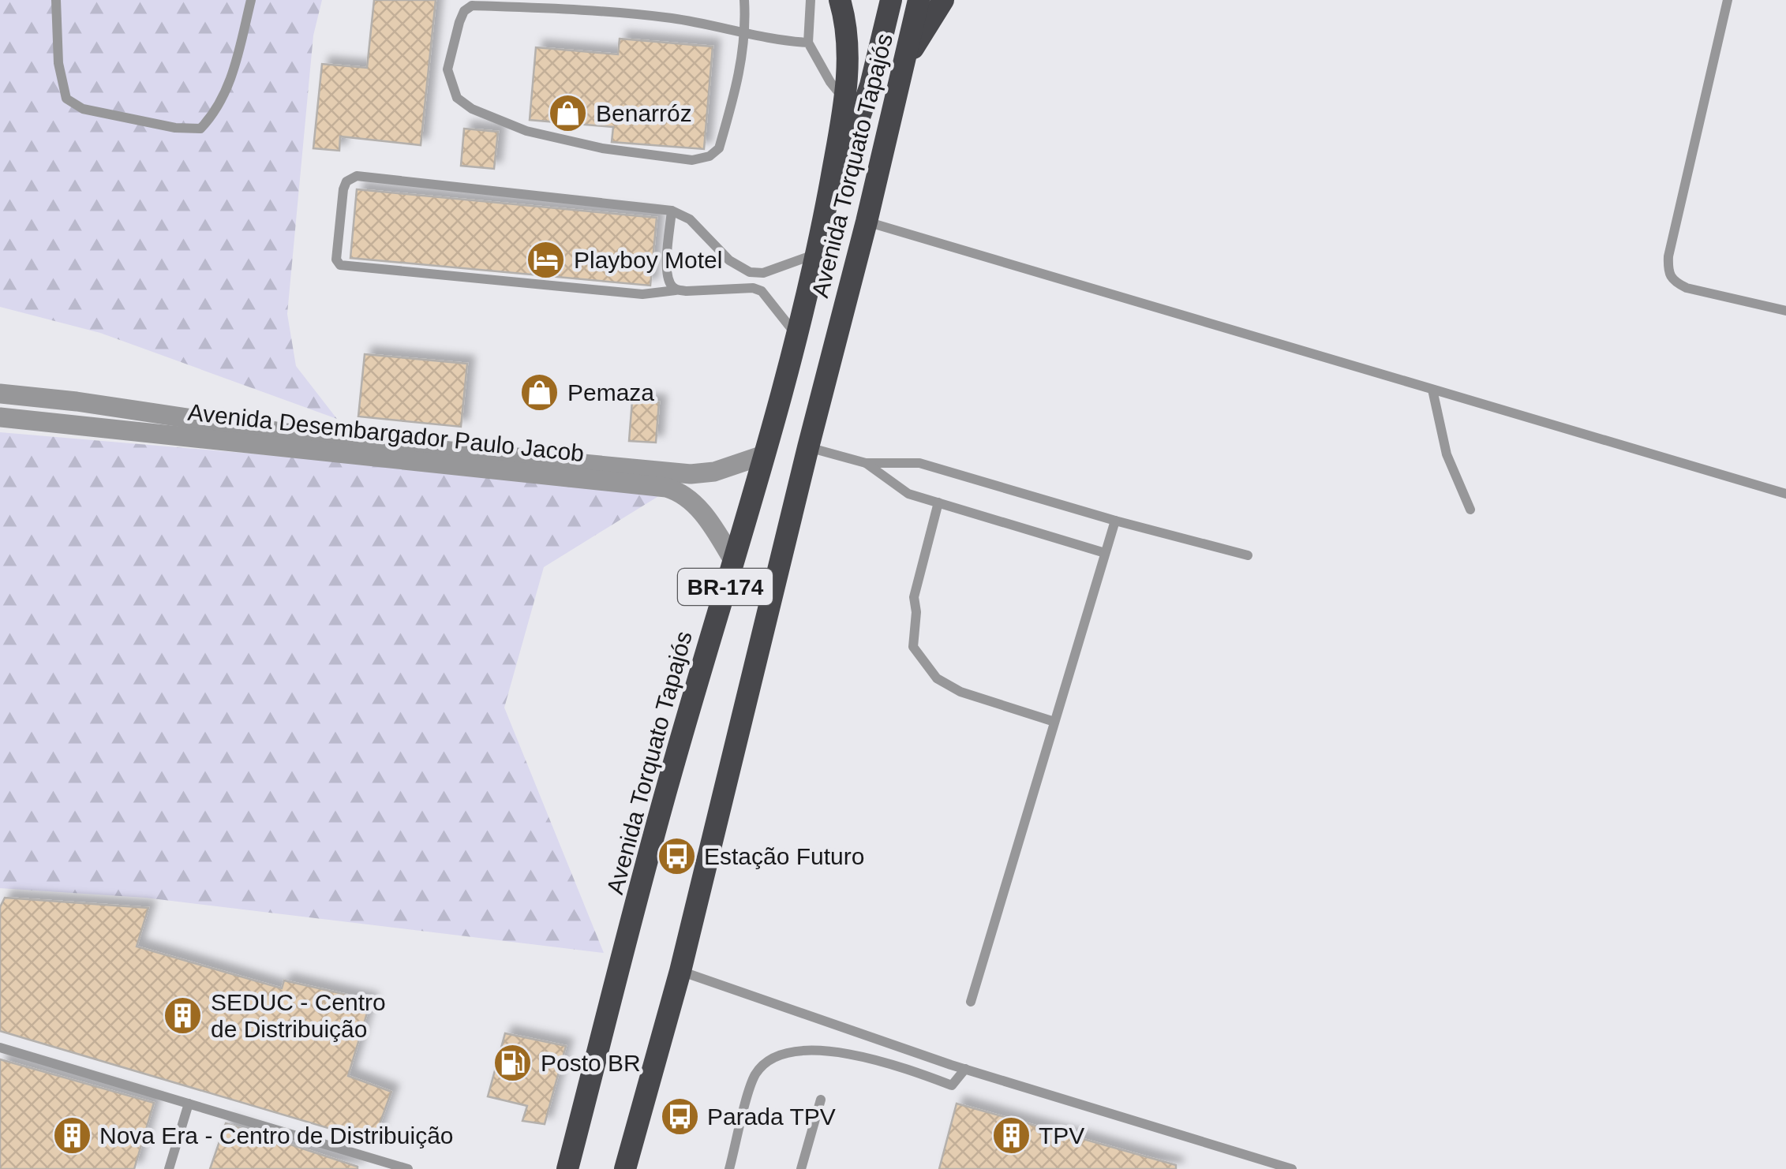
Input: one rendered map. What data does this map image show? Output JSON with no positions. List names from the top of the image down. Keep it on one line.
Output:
{"streets":{"highway":["Avenida Torquato Tapajós","BR-174"],"street":["Avenida Desembargador Paulo Jacob"]},"crossings":[["Avenida Torquato Tapajós","Avenida Desembargador Paulo Jacob"]],"places":{"shop":["Benarróz","Pemaza"],"hotel":["Playboy Motel"],"bus stop":["Estação Futuro","Parada TPV"],"building":["SEDUC - Centro de Distribuição","Nova Era - Centro de Distribuição","TPV"],"fuel station":["Posto BR"]}}
